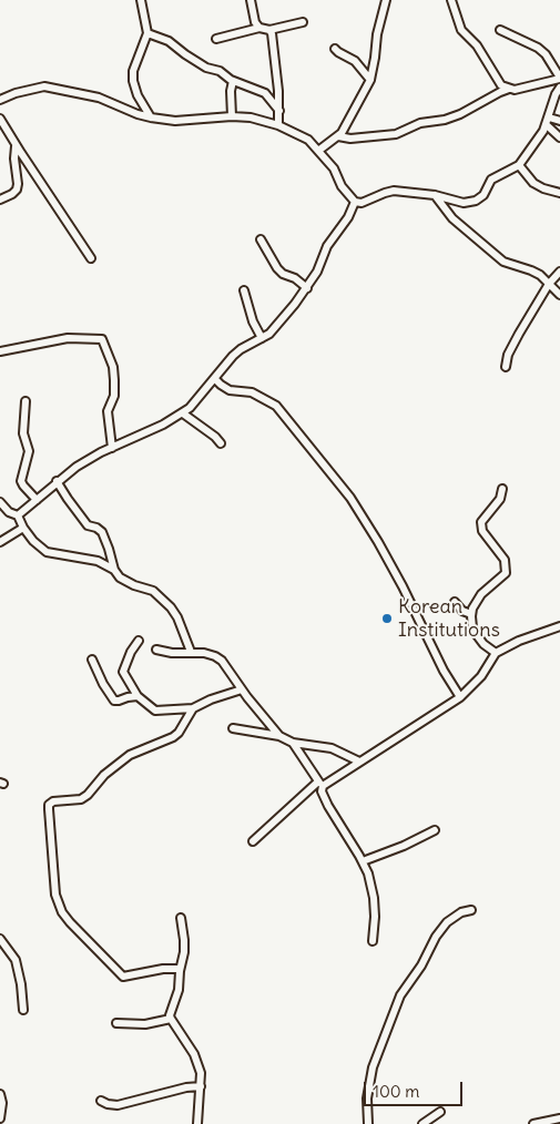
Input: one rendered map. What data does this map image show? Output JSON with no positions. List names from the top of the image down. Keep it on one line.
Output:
{"places":["Korean Institutions"],"scale_bar":"100 m"}
